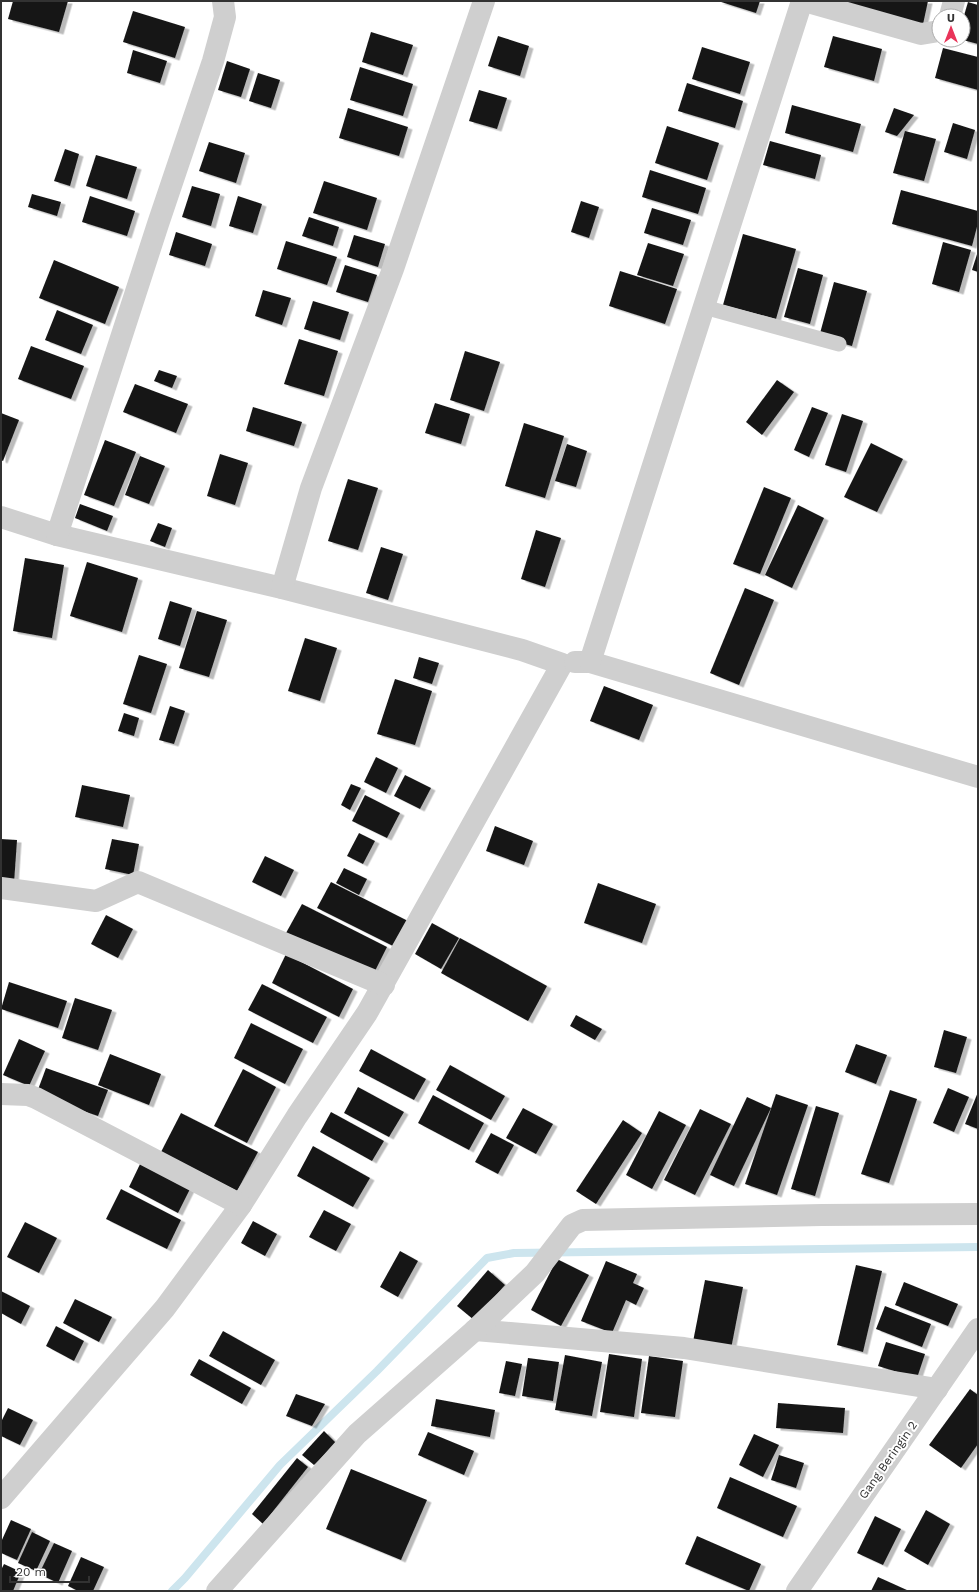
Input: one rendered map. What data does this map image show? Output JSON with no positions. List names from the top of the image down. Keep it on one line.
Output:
{"streets":{"street":["Gang Beringin 2"]},"scale_bar":"20 m","north":"top"}
